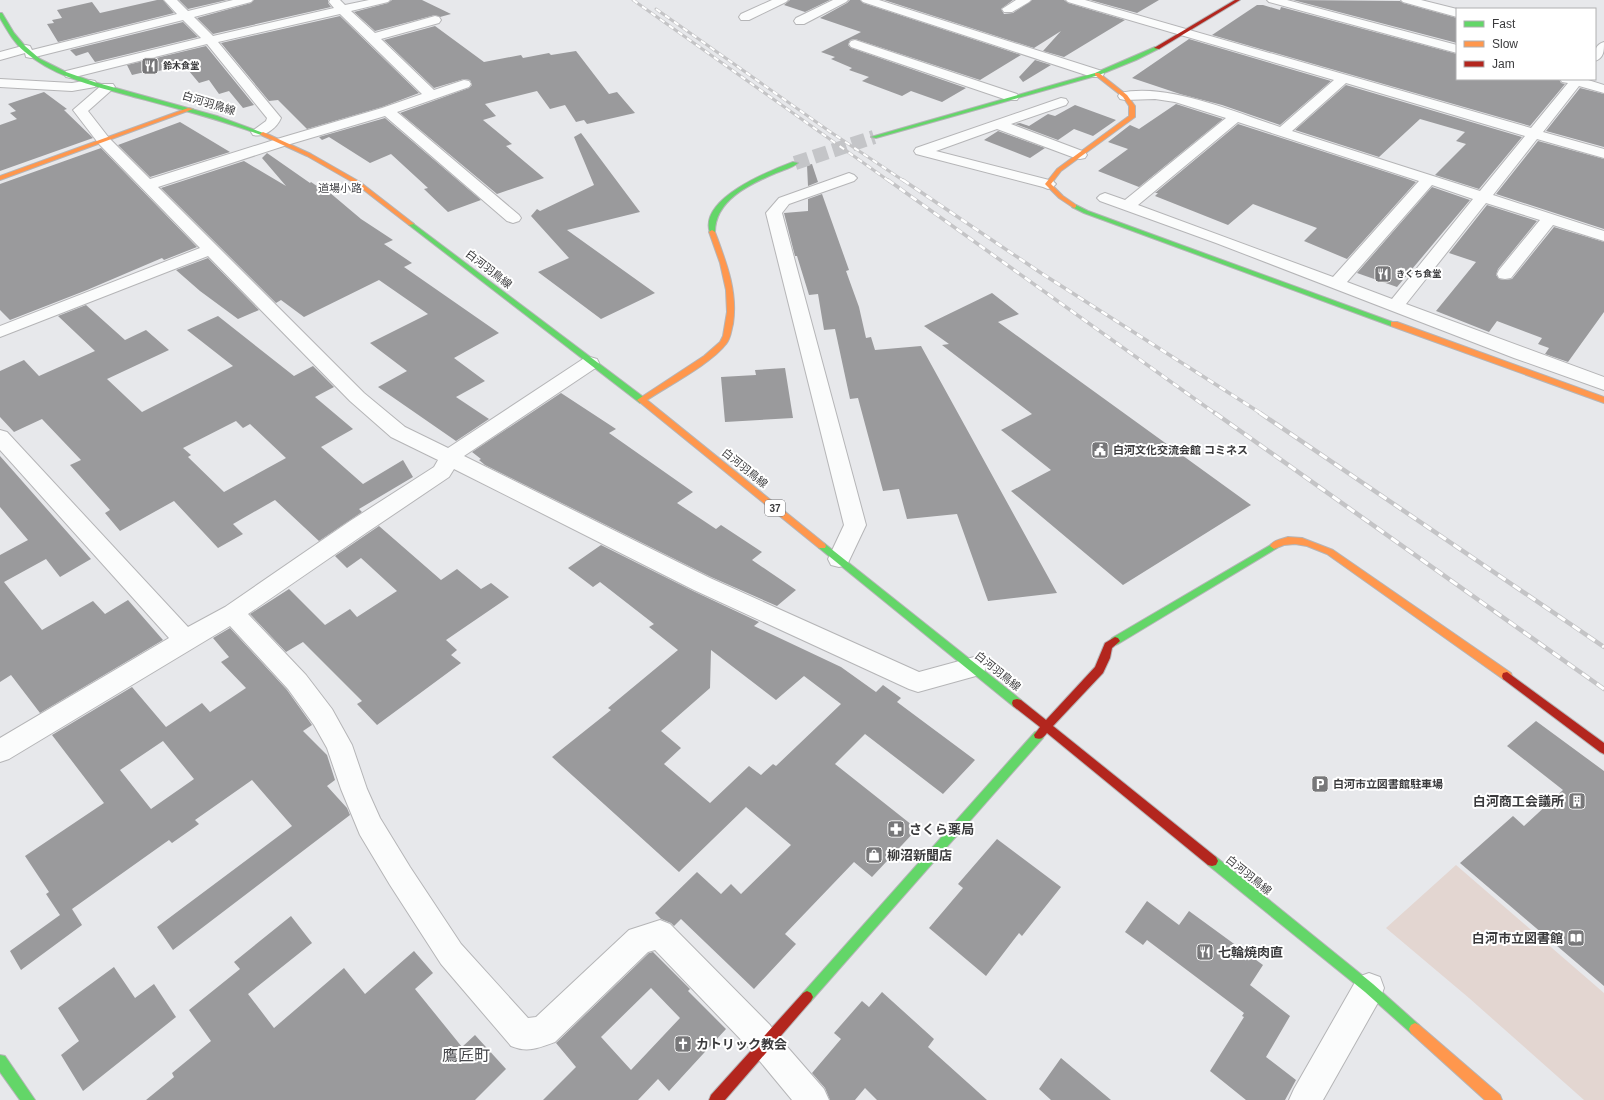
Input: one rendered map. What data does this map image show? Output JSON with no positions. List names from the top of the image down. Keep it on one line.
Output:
{"streets":{"street":["白河羽鳥線","37"]},"districts":["道場小路","鷹匠町"],"places":{"restaurant":["鈴木食堂","きくち食堂","七輪焼肉直"],"public building":["白河文化交流会館 コミネス"],"parking":["白河市立図書館駐車場"],"building":["白河商工会議所"],"pharmacy":["さくら薬局"],"shop":["柳沼新聞店"],"library":["白河市立図書館"],"church":["カトリック教会"]},"legend":["Fast","Slow","Jam"]}
